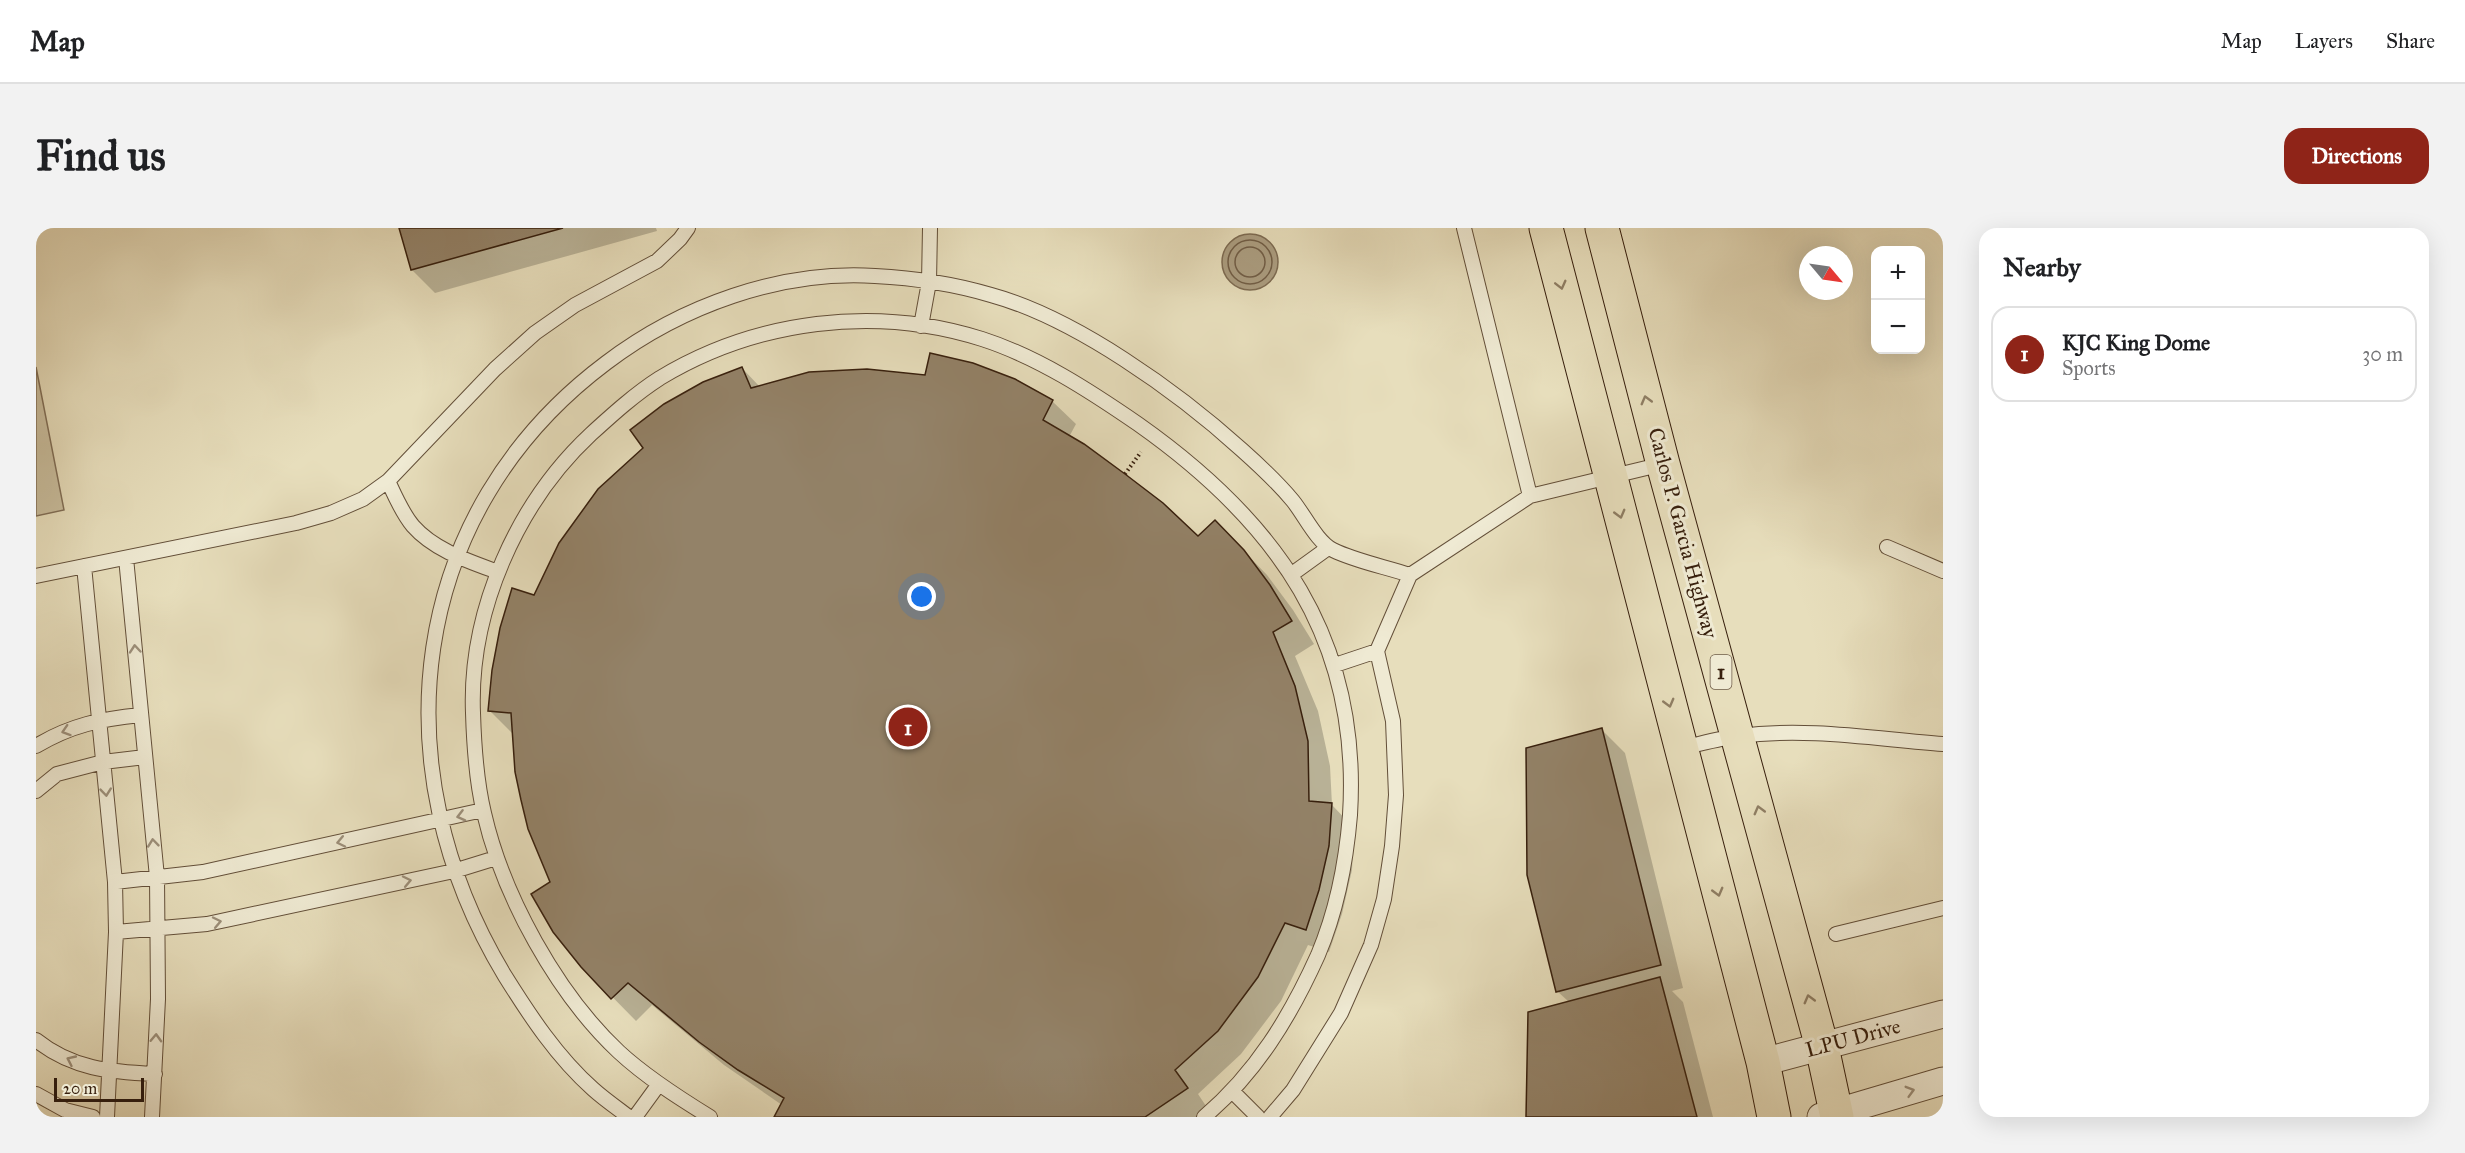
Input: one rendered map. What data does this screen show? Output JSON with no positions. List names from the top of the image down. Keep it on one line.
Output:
{"streets":{"highway":["Carlos P. Garcia Highway","1"],"street":["LPU Drive"]},"crossings":[["Carlos P. Garcia Highway","LPU Drive"]],"scale_bar":"20 m","north":"bottom right","page":{"header":"Map","nav":["Map","Layers","Share"],"buttons":"Directions","title":"Find us","heading":"Nearby","map_buttons":["+","−"],"list":[{"mark":"1","name":"KJC King Dome","note":"Sports","value":"30 m"}],"pins":"1","scale":"20 m"}}
